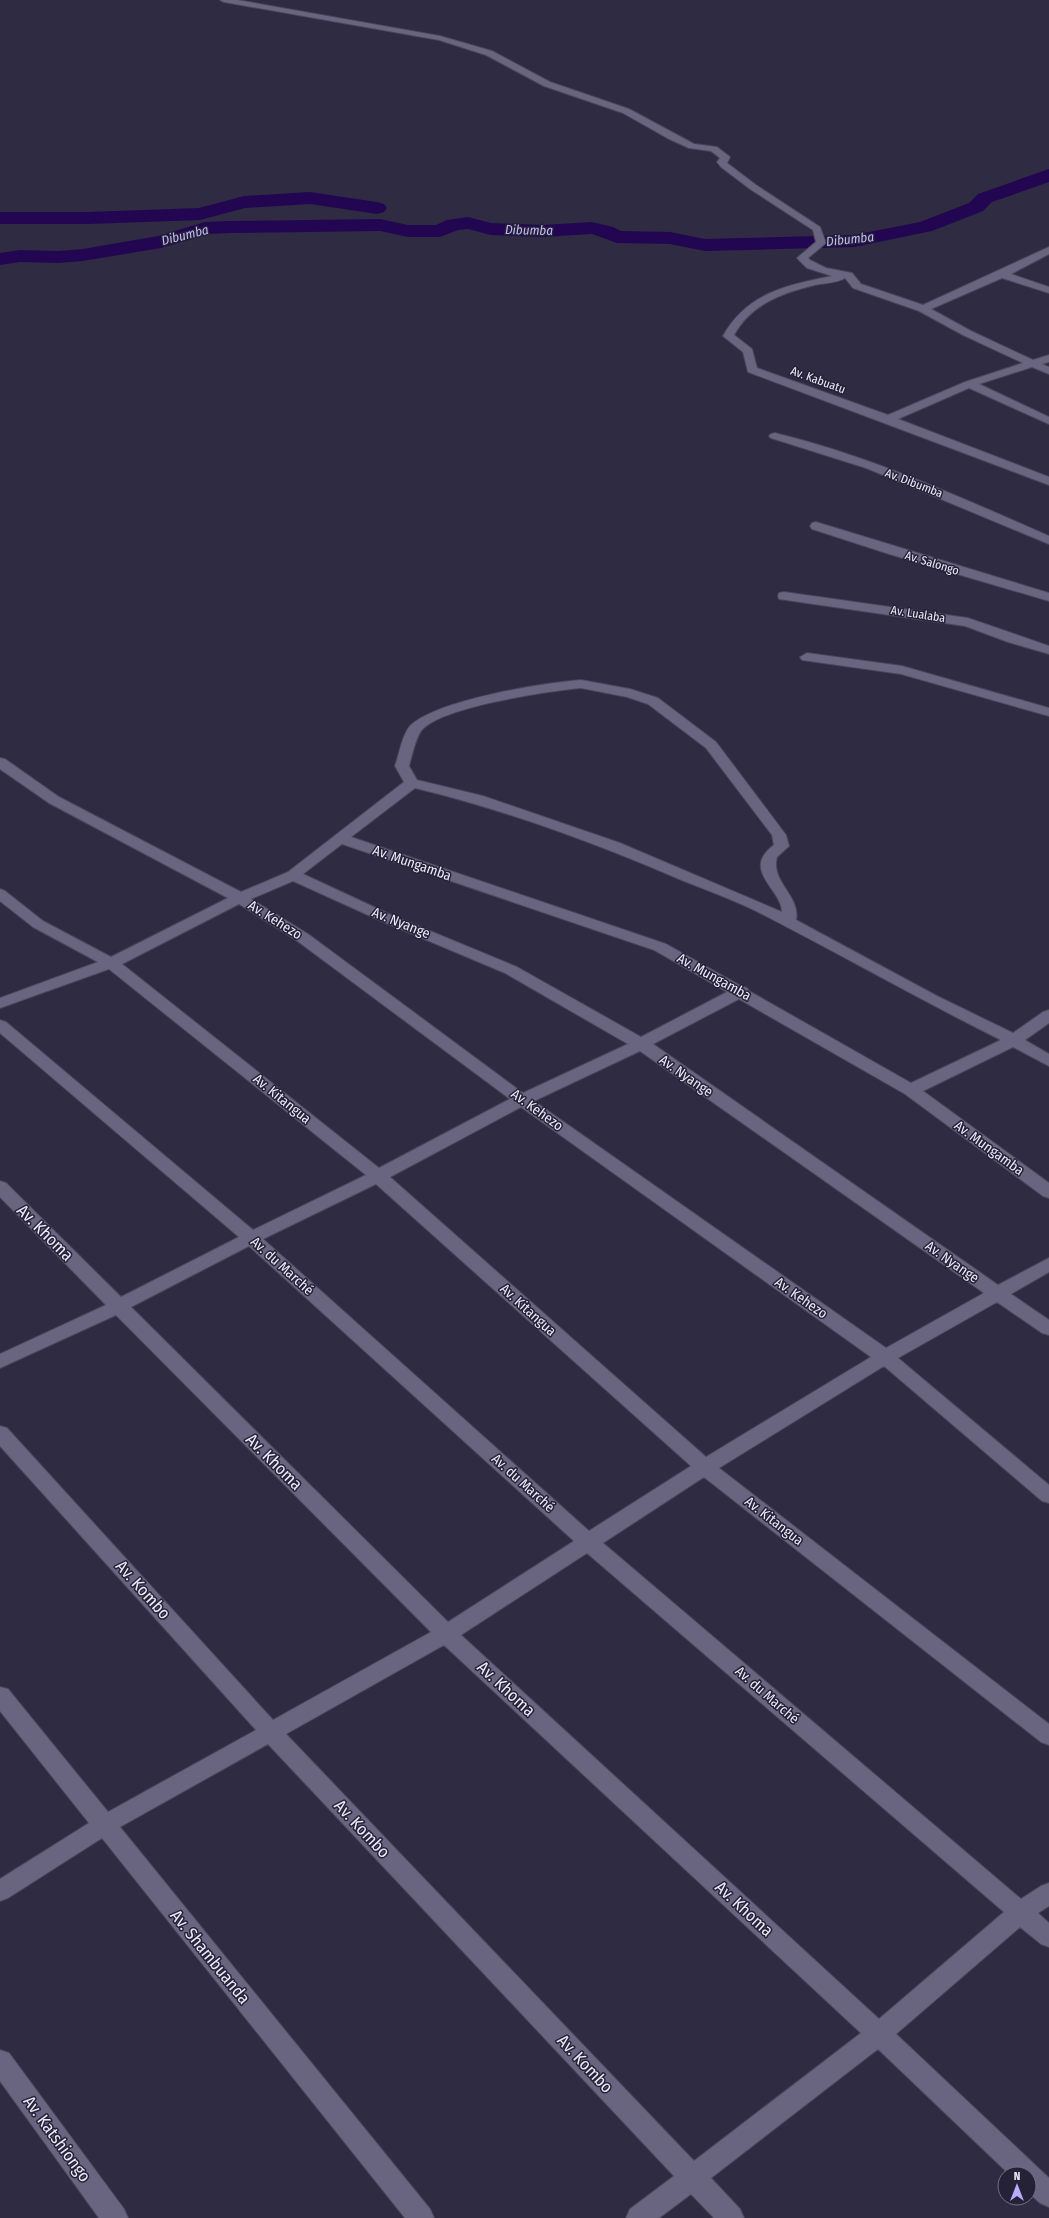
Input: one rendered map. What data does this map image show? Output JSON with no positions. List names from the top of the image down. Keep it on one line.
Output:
{"streets":{"street":["Av. Kabuatu","Av. Dibumba","Av. Salongo","Av. Lualaba","Av. Mungamba","Av. Kehezo","Av. Nyange","Av. Kitangua","Av. Khoma","Av. du Marché","Av. Kombo","Av. Shambuanda","Av. Katshiongo"]},"water":["Dibumba"],"north":"top"}
